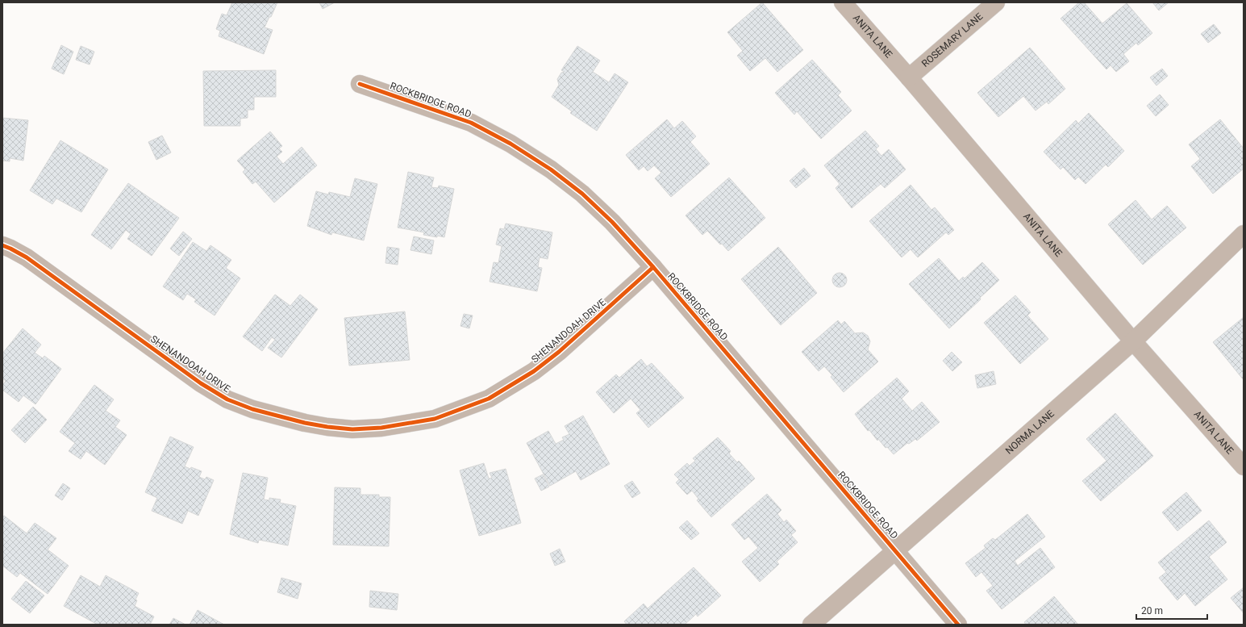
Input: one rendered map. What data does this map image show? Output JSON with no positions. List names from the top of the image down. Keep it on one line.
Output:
{"streets":{"street":["ANITA LANE","ROSEMARY LANE","ROCKBRIDGE ROAD","SHENANDOAH DRIVE","NORMA LANE"]},"crossings":[["ANITA LANE","ROSEMARY LANE"],["ANITA LANE","NORMA LANE"],["ROCKBRIDGE ROAD","SHENANDOAH DRIVE"],["ROCKBRIDGE ROAD","NORMA LANE"]],"scale_bar":"20 m"}
